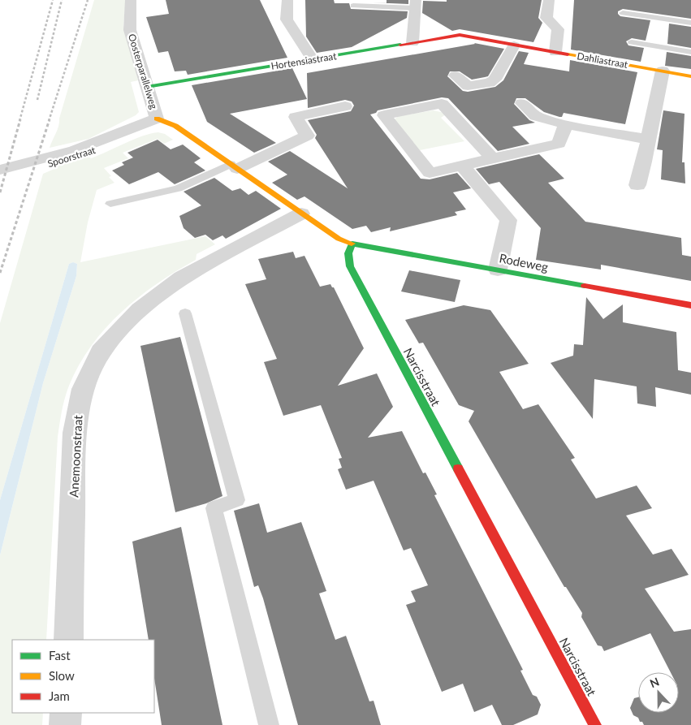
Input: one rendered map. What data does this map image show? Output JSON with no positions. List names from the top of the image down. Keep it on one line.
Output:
{"streets":{"street":["Dahliastraat","Hortensiastraat","Oosterparallelweg","Spoorstraat","Rodeweg","Narcisstraat","Anemoonstraat"]},"crossings":[["Dahliastraat","Hortensiastraat"],["Hortensiastraat","Oosterparallelweg"],["Oosterparallelweg","Spoorstraat"],["Rodeweg","Narcisstraat"]],"legend":["Fast","Slow","Jam"],"north":"top"}
